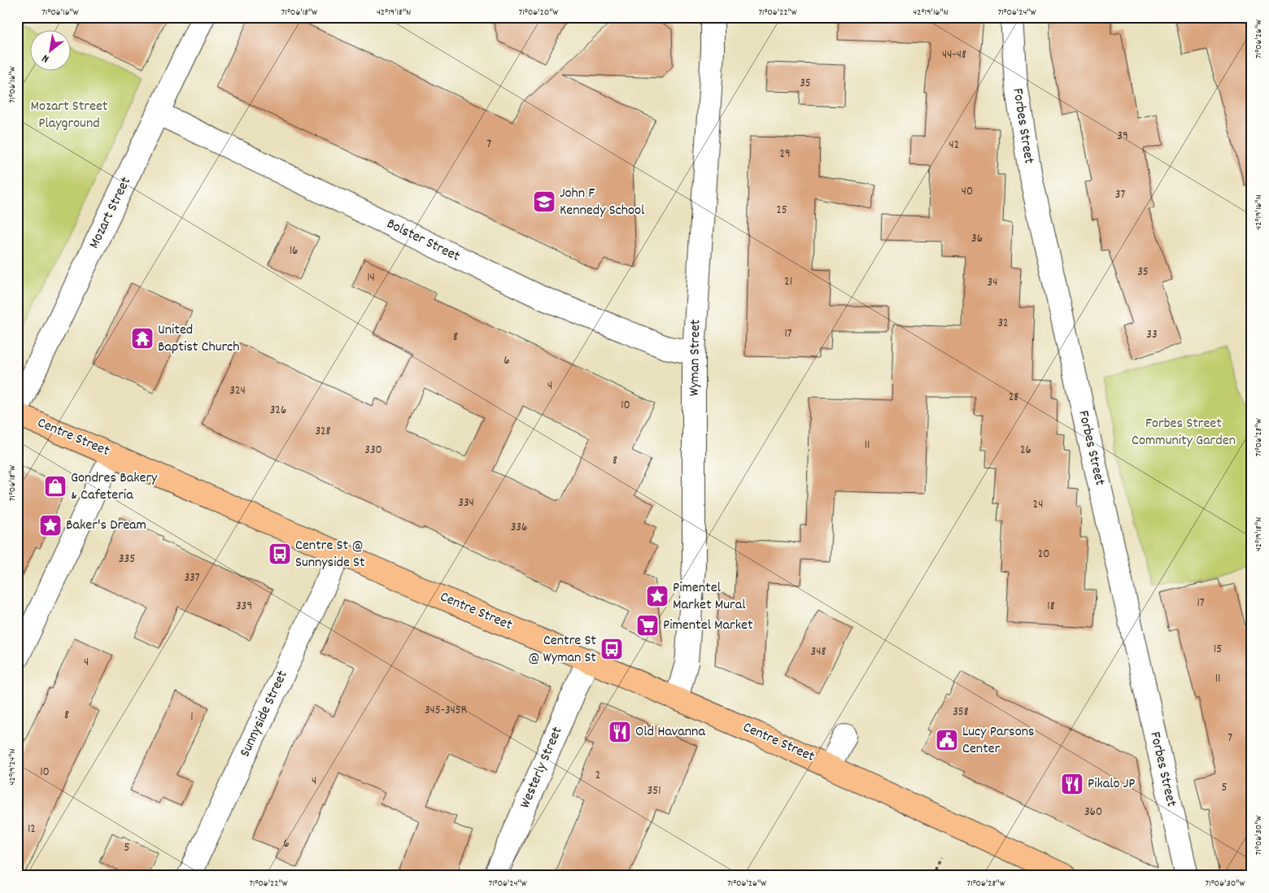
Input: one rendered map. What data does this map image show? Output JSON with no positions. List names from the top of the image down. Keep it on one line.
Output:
{"streets":{"main road":["Centre Street"],"street":["Forbes Street","Mozart Street","Bolster Street","Wyman Street","Sunnyside Street","Westerly Street"]},"crossings":[["Mozart Street","Bolster Street"],["Bolster Street","Wyman Street"],["Wyman Street","Centre Street"],["Centre Street","Sunnyside Street"],["Centre Street","Westerly Street"]],"parks":["Mozart Street Playground","Forbes Street Community Garden"],"places":{"school or university":["John F Kennedy School"],"temple":["United Baptist Church"],"shop":["Gondres Bakery & Cafeteria"],"place":["Baker's Dream","Pimentel Market Mural"],"bus stop":["Centre St @ Sunnyside St","Centre St @ Wyman St"],"supermarket":["Pimentel Market"],"restaurant":["Old Havanna","Pikalo JP"],"public building":["Lucy Parsons Center"]},"house_numbers":["44-48","35","39","7","42","29","40","37","25","36","16","35","14","21","34","32","17","33","8","6","4","324","28","10","326","328","11","330","26","8","334","24","336","20","335","337","17","339","18","15","348","4","11","345-345R","358","8","1","7","10","2","4","5","351","360","12","6","5"],"north":"bottom left","coordinates":["71°06'16\"W","71°06'18\"W","42°19'18\"N","71°06'20\"W","71°06'22\"W","42°19'16\"N","71°06'24\"W","71°06'26\"W","71°06'28\"W","42°19'24\"N","71°06'30\"W"]}
